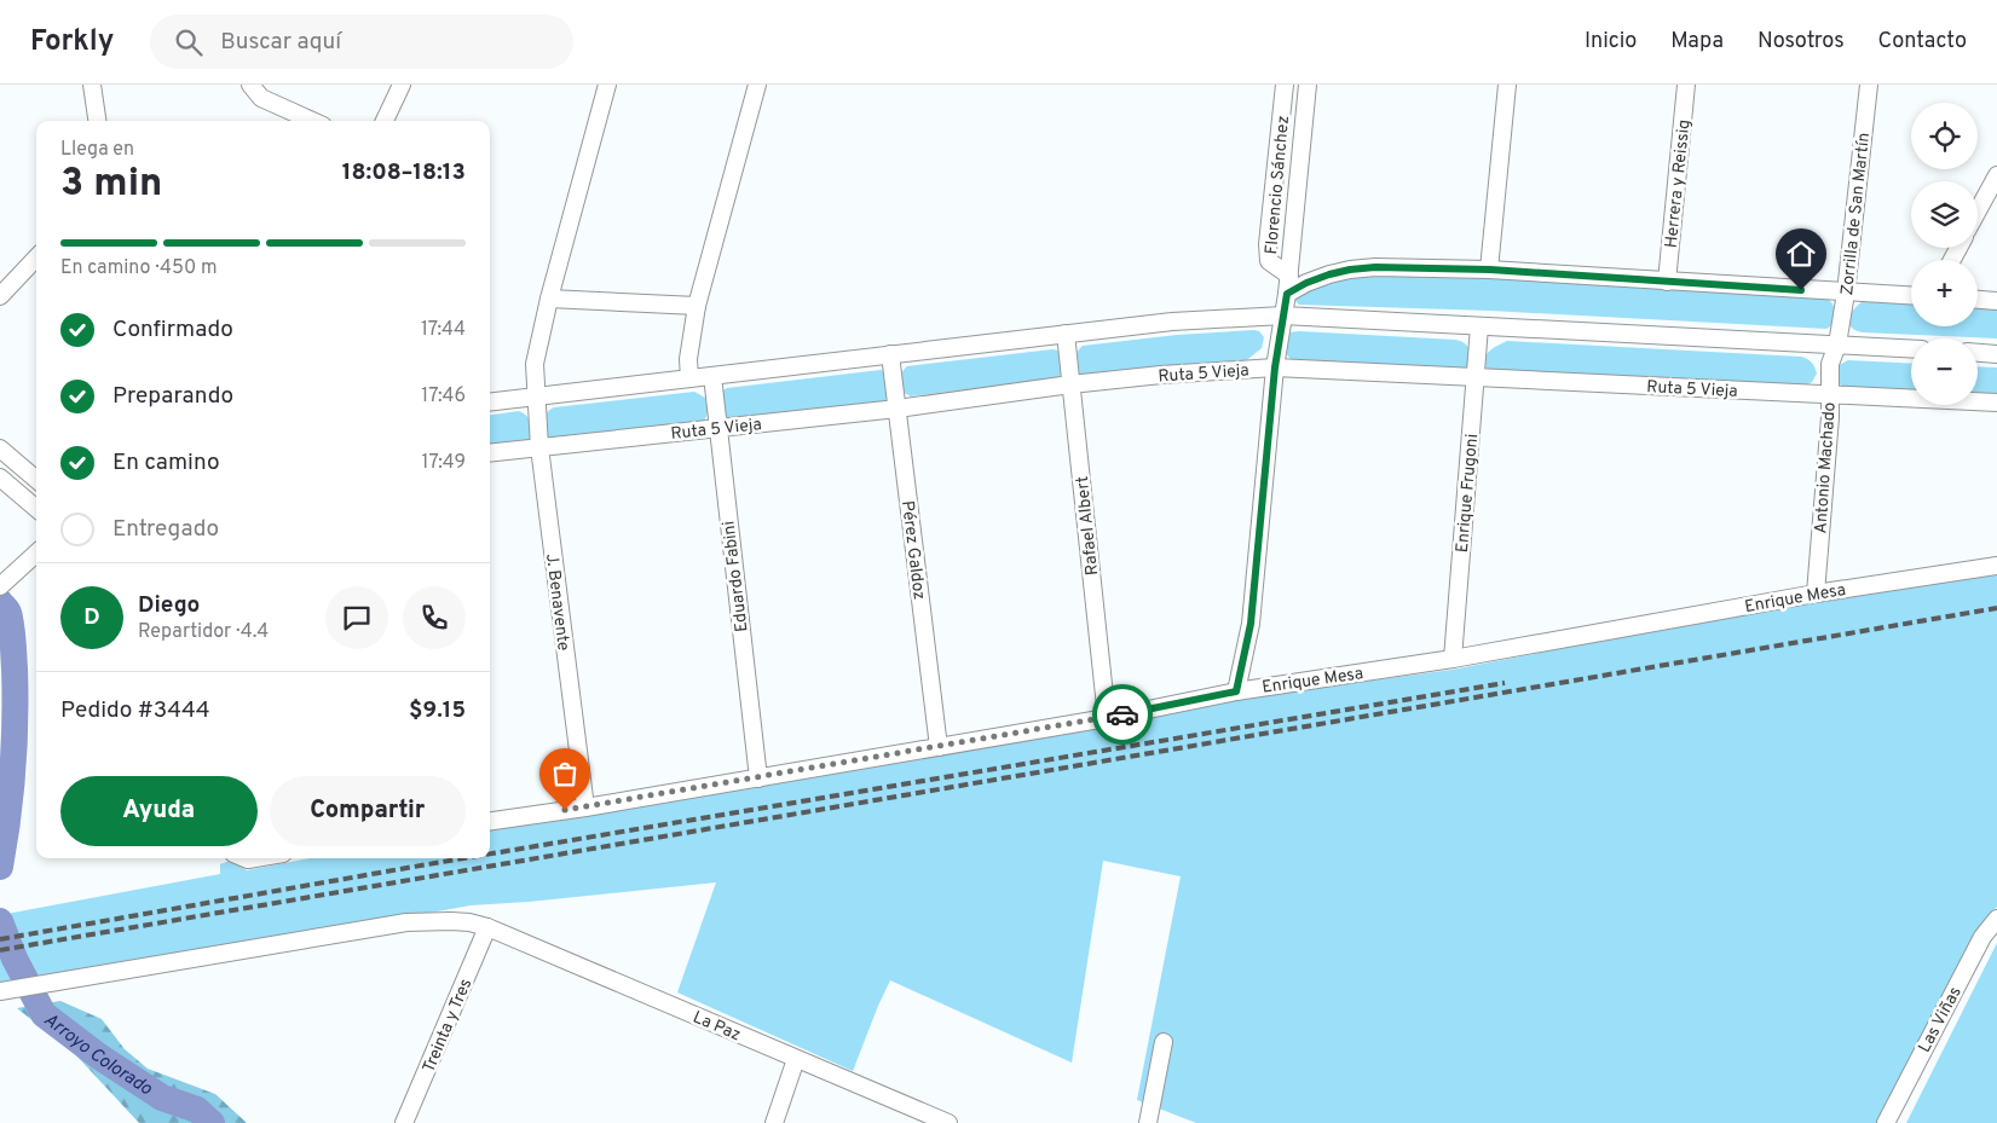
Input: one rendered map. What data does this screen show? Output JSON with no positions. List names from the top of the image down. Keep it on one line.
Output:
{"streets":{"street":["Herrera y Reissig","Florencio Sánchez","Zorrilla de San Martín","Ruta 5 Vieja","Antonio Machado","Enrique Frugoni","Rafael Albert","Pérez Galdoz","Eduardo Fabini","Enrique Mesa","J. Benavente","Las Viñas","Treinta y Tres","La Paz"]},"crossings":[["Florencio Sánchez","Ruta 5 Vieja"],["Florencio Sánchez","Enrique Mesa"],["Zorrilla de San Martín","Antonio Machado"],["Ruta 5 Vieja","Antonio Machado"],["Ruta 5 Vieja","Enrique Frugoni"],["Ruta 5 Vieja","Rafael Albert"],["Ruta 5 Vieja","Pérez Galdoz"],["Ruta 5 Vieja","Eduardo Fabini"],["Ruta 5 Vieja","J. Benavente"],["Antonio Machado","Enrique Mesa"],["Enrique Frugoni","Enrique Mesa"],["Rafael Albert","Enrique Mesa"],["Pérez Galdoz","Enrique Mesa"],["Eduardo Fabini","Enrique Mesa"],["Enrique Mesa","J. Benavente"],["Treinta y Tres","La Paz"]],"water":["Arroyo Colorado"],"page":{"header":"Forkly","search":"Buscar aquí","nav":["Inicio","Mapa","Nosotros","Contacto"],"map_buttons":["+","−"],"heading":["3 min","Llega en","18:08–18:13"],"panel":["Diego","Repartidor · 4.4","Pedido #3444","$9.15"],"bar":"En camino · 450 m","list":[["Confirmado","17:44"],["Preparando","17:46"],["En camino","17:49"],"Entregado"],"round":"D","buttons":["Ayuda","Compartir"]}}
